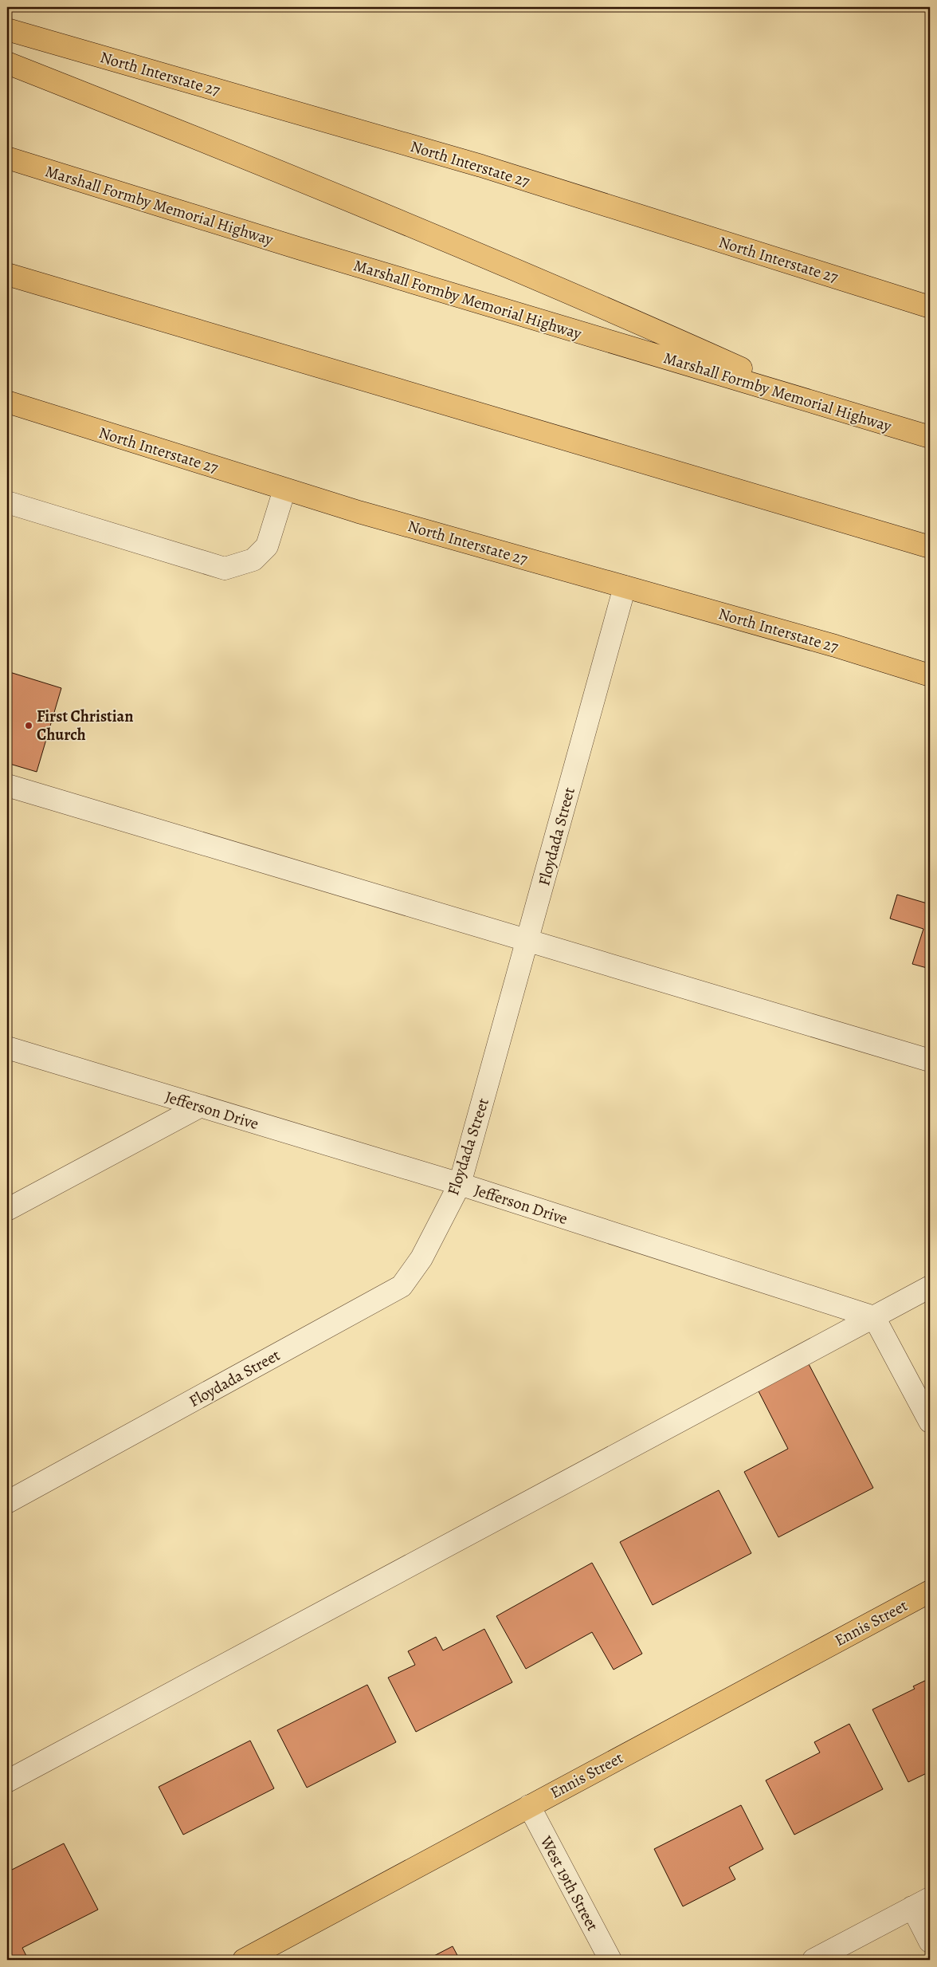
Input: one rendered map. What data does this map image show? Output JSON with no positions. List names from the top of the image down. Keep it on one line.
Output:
{"streets":{"main road":["North Interstate 27","Marshall Formby Memorial Highway","Ennis Street"],"street":["Floydada Street","Jefferson Drive","West 19th Street"]},"crossings":[["North Interstate 27","Floydada Street"],["Floydada Street","Jefferson Drive"],["Ennis Street","West 19th Street"]],"places":["First Christian Church"]}
